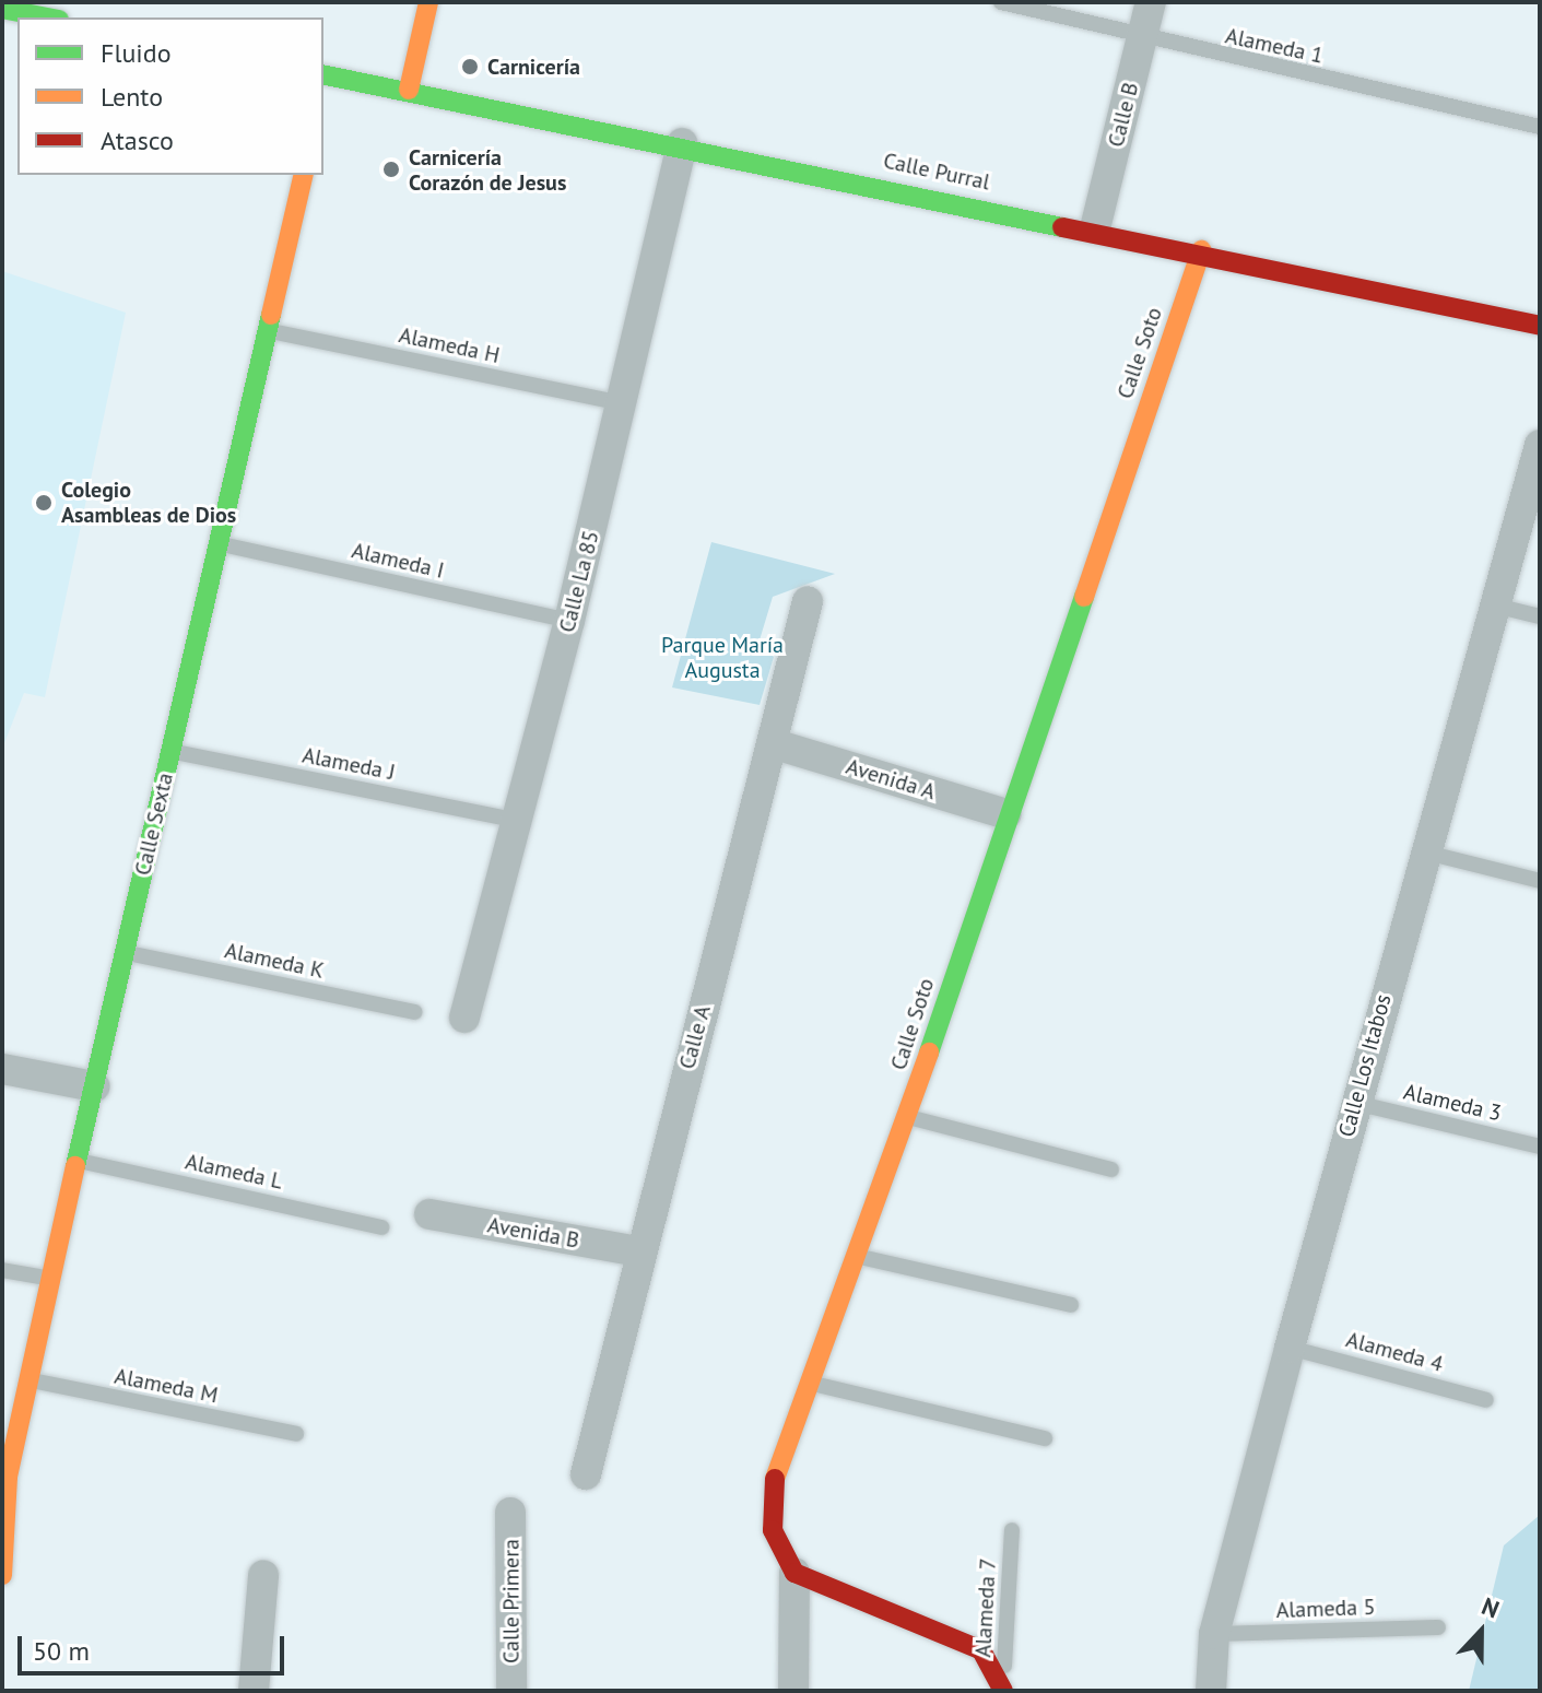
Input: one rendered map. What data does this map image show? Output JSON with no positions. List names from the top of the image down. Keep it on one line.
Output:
{"streets":{"street":["Calle B","Calle Purral","Calle Soto","Calle La 85","Avenida A","Calle Sexta","Calle A","Calle Los Itabos","Avenida B","Calle Primera"],"lane":["Alameda 1","Alameda H","Alameda I","Alameda J","Alameda K","Alameda 3","Alameda L","Alameda 4","Alameda M","Alameda 7","Alameda 5"]},"crossings":[["Alameda 1","Calle B"],["Calle B","Calle Purral"],["Calle Purral","Calle Soto"],["Calle Purral","Calle La 85"],["Alameda H","Calle La 85"],["Alameda H","Calle Sexta"],["Calle Soto","Avenida A"],["Alameda I","Calle La 85"],["Alameda I","Calle Sexta"],["Calle La 85","Alameda J"],["Alameda J","Calle Sexta"],["Avenida A","Calle A"],["Calle Sexta","Alameda K"],["Calle Sexta","Alameda L"],["Calle Sexta","Alameda M"],["Calle A","Avenida B"],["Calle Los Itabos","Alameda 3"],["Calle Los Itabos","Alameda 4"],["Calle Los Itabos","Alameda 5"]],"parks":["Parque María Augusta"],"places":["Carnicería","Carnicería Corazón de Jesus","Colegio Asambleas de Dios"],"legend":["Fluido","Lento","Atasco"],"scale_bar":"50 m","north":"top"}
